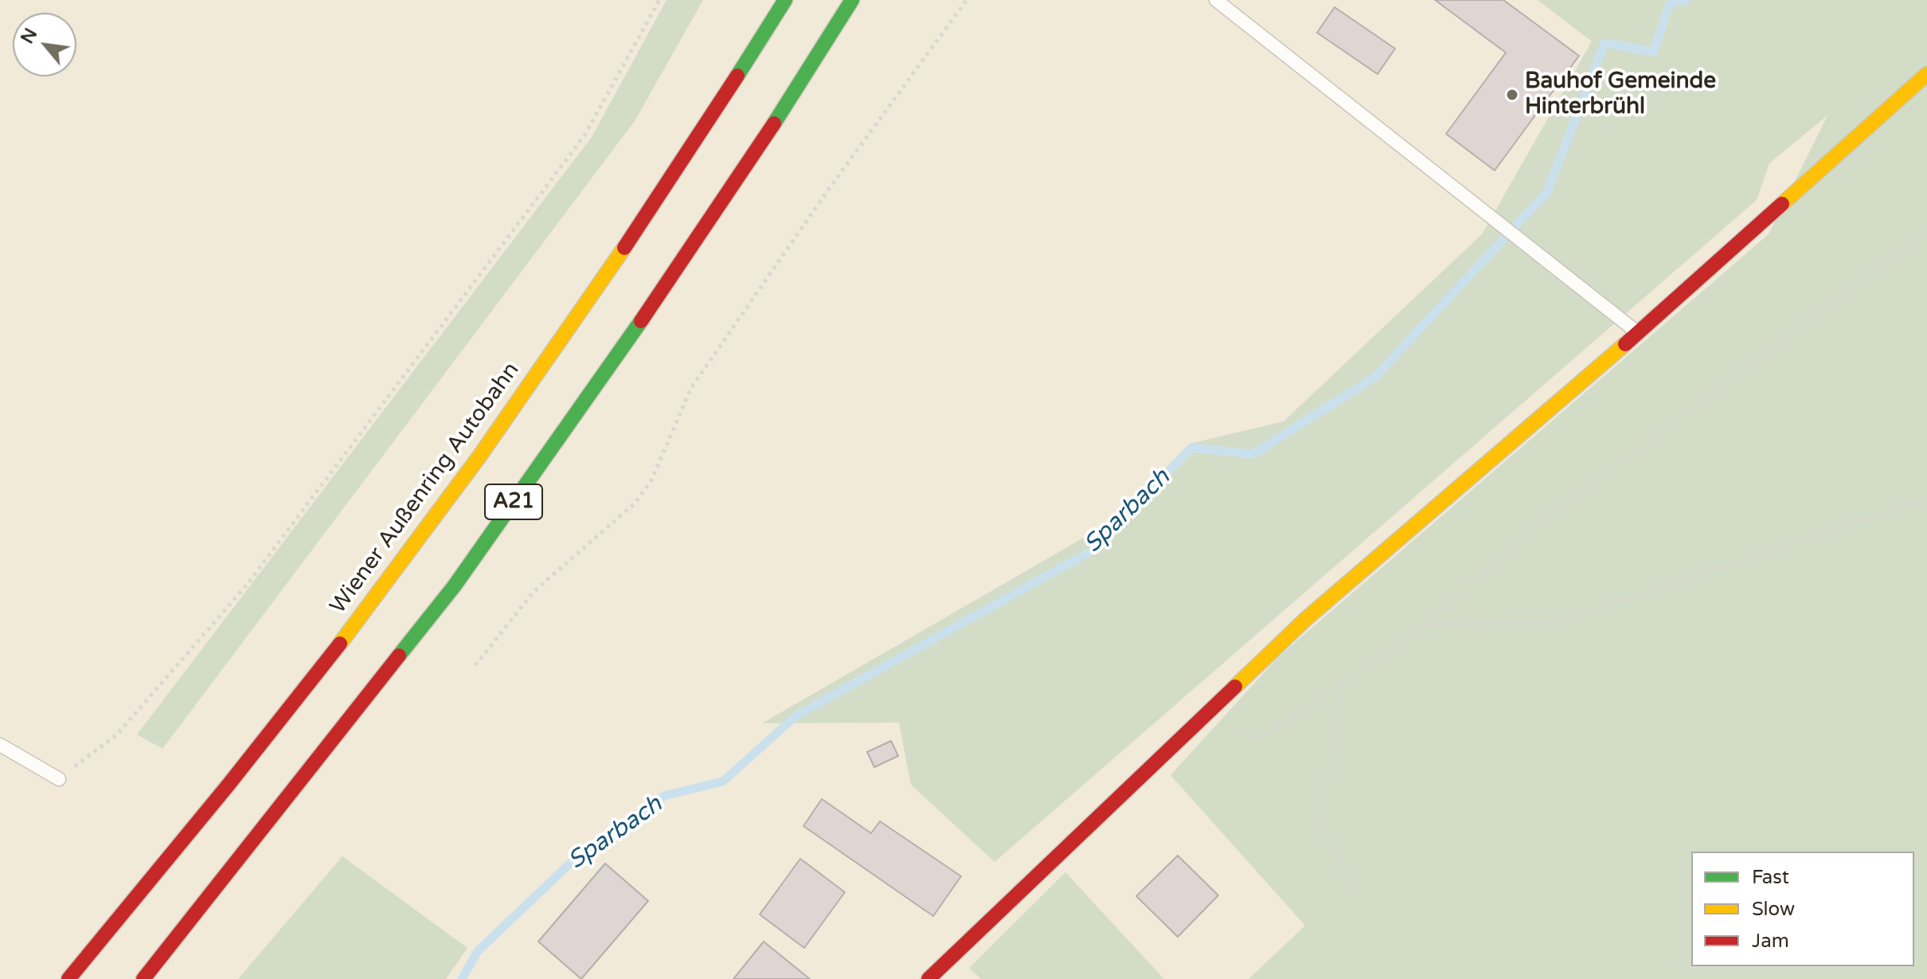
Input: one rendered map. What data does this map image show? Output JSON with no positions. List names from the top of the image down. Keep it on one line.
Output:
{"streets":{"main road":["Wiener Außenring Autobahn","A21"]},"water":["Sparbach"],"places":["Bauhof Gemeinde Hinterbrühl"],"legend":["Fast","Slow","Jam"],"north":"top left"}
